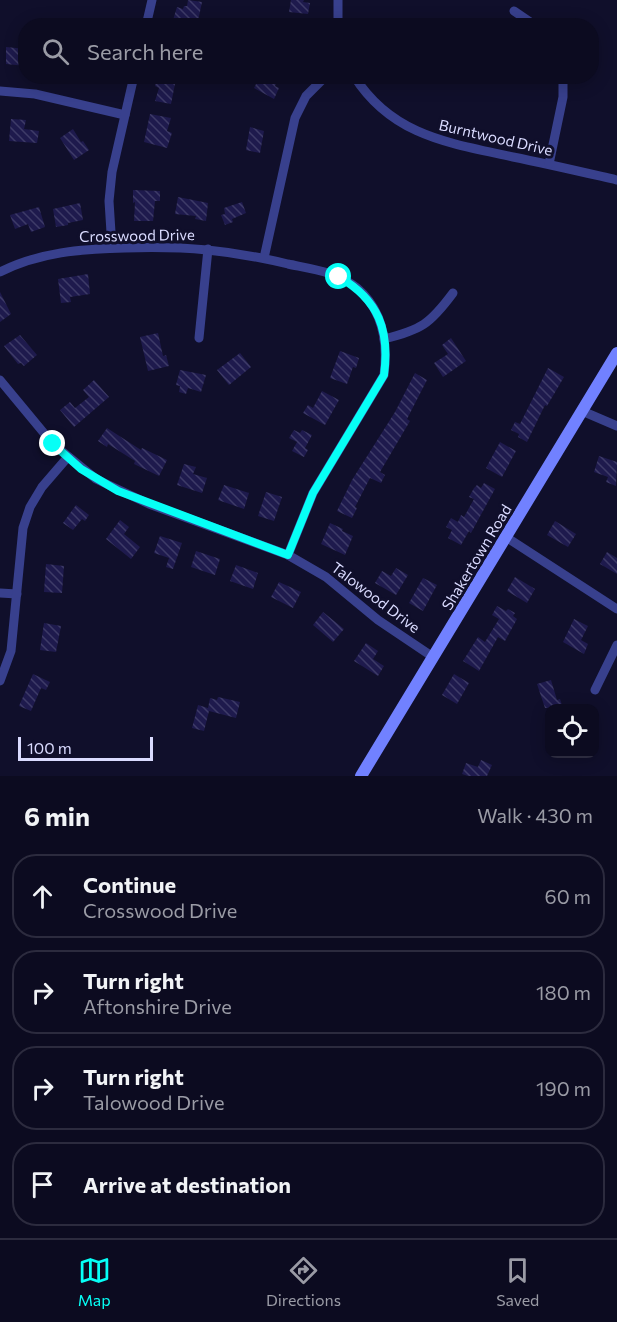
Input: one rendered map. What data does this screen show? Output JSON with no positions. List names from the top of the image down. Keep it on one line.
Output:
{"streets":{"street":["Burntwood Drive","Crosswood Drive","Shakertown Road","Talowood Drive"]},"crossings":[["Crosswood Drive","Talowood Drive"],["Shakertown Road","Talowood Drive"]],"scale_bar":"100 m","page":{"search":"Search here","scale":"100 m","heading":["6 min","Walk · 430 m"],"list":[["Continue","Crosswood Drive","60 m"],["Turn right","Aftonshire Drive","180 m"],["Turn right","Talowood Drive","190 m"],"Arrive at destination"],"nav":["Map","Directions","Saved"]}}
